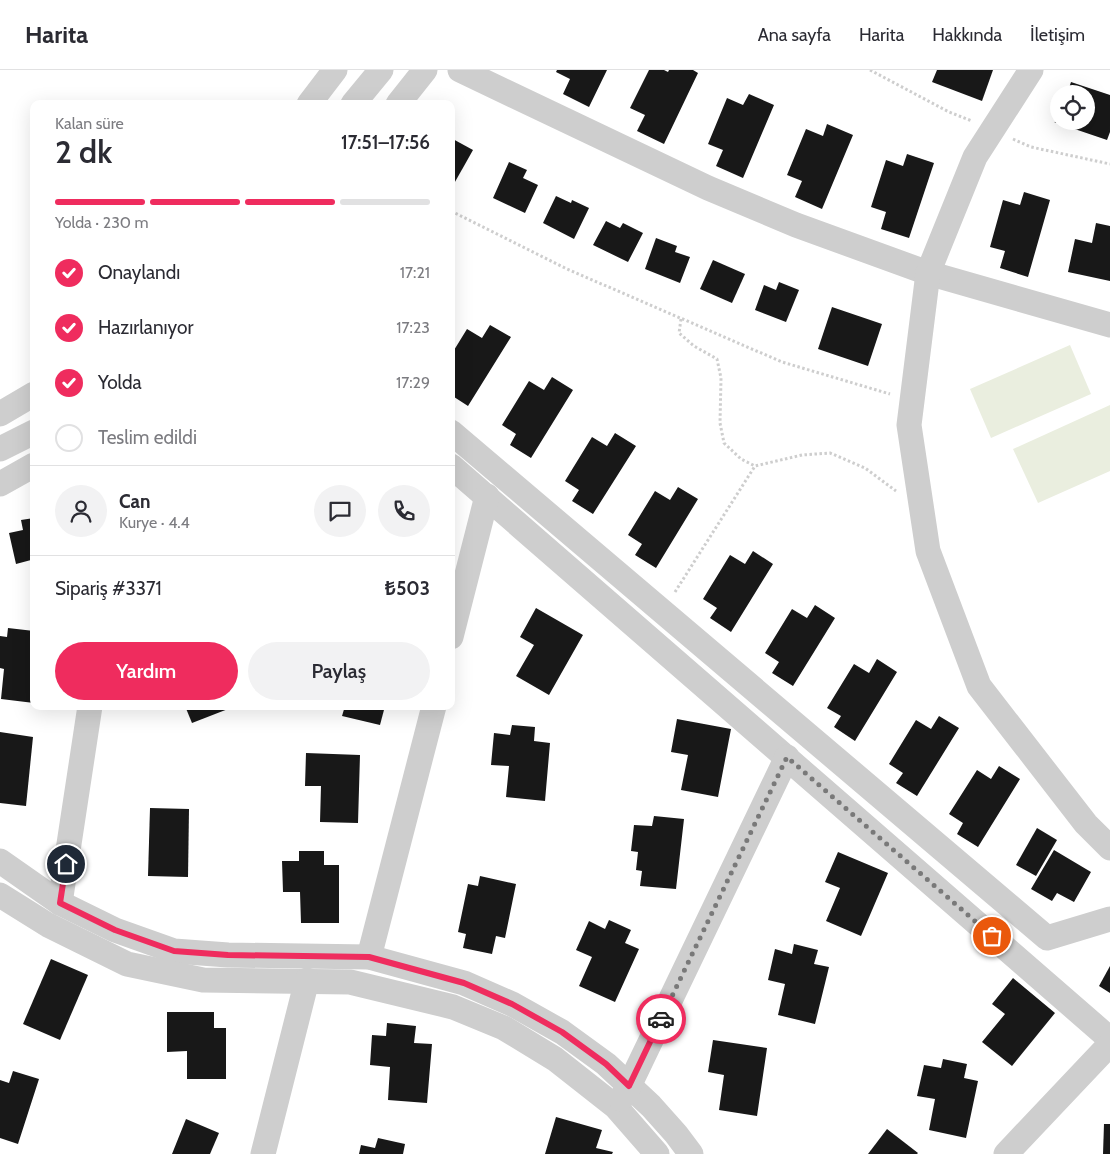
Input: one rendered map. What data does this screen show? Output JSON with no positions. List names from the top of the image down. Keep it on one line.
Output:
{"page":{"header":"Harita","nav":["Ana sayfa","Harita","Hakkında","İletişim"],"heading":["2 dk","Kalan süre","17:51–17:56"],"panel":["Can","Kurye · 4.4","Sipariş #3371","₺503"],"bar":"Yolda · 230 m","list":[["Onaylandı","17:21"],["Hazırlanıyor","17:23"],["Yolda","17:29"],"Teslim edildi"],"buttons":["Yardım","Paylaş"]}}
